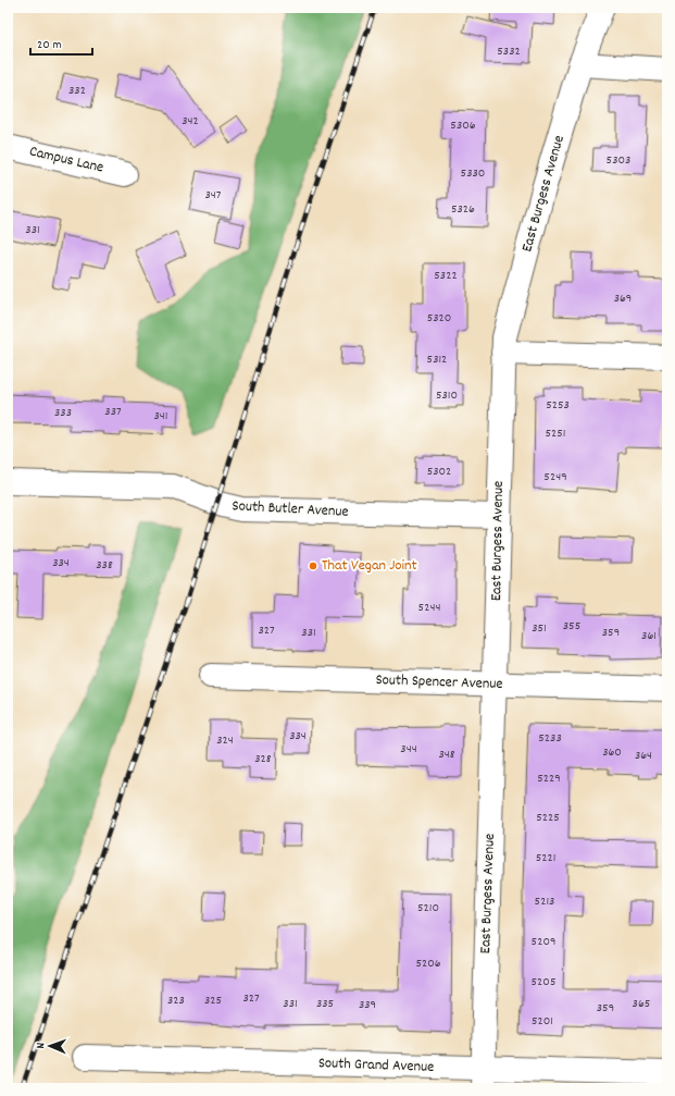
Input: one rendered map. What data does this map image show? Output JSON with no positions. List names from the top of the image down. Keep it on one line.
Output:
{"streets":{"street":["Campus Lane","East Burgess Avenue","South Butler Avenue","South Spencer Avenue","South Grand Avenue"]},"crossings":[["East Burgess Avenue","South Butler Avenue"],["East Burgess Avenue","South Spencer Avenue"],["East Burgess Avenue","South Grand Avenue"]],"places":["That Vegan Joint"],"house_numbers":["5332","332","342","5306","5303","5330","347","5326","331","5322","369","5320","5312","5310","5253","337","333","341","5251","5302","5249","334","338","5244","355","351","327","331","359","361","334","5233","324","344","360","348","364","328","5229","5225","5221","5213","5210","5209","5206","5205","327","323","325","331","335","365","339","359","5201"],"scale_bar":"20 m","north":"left"}
